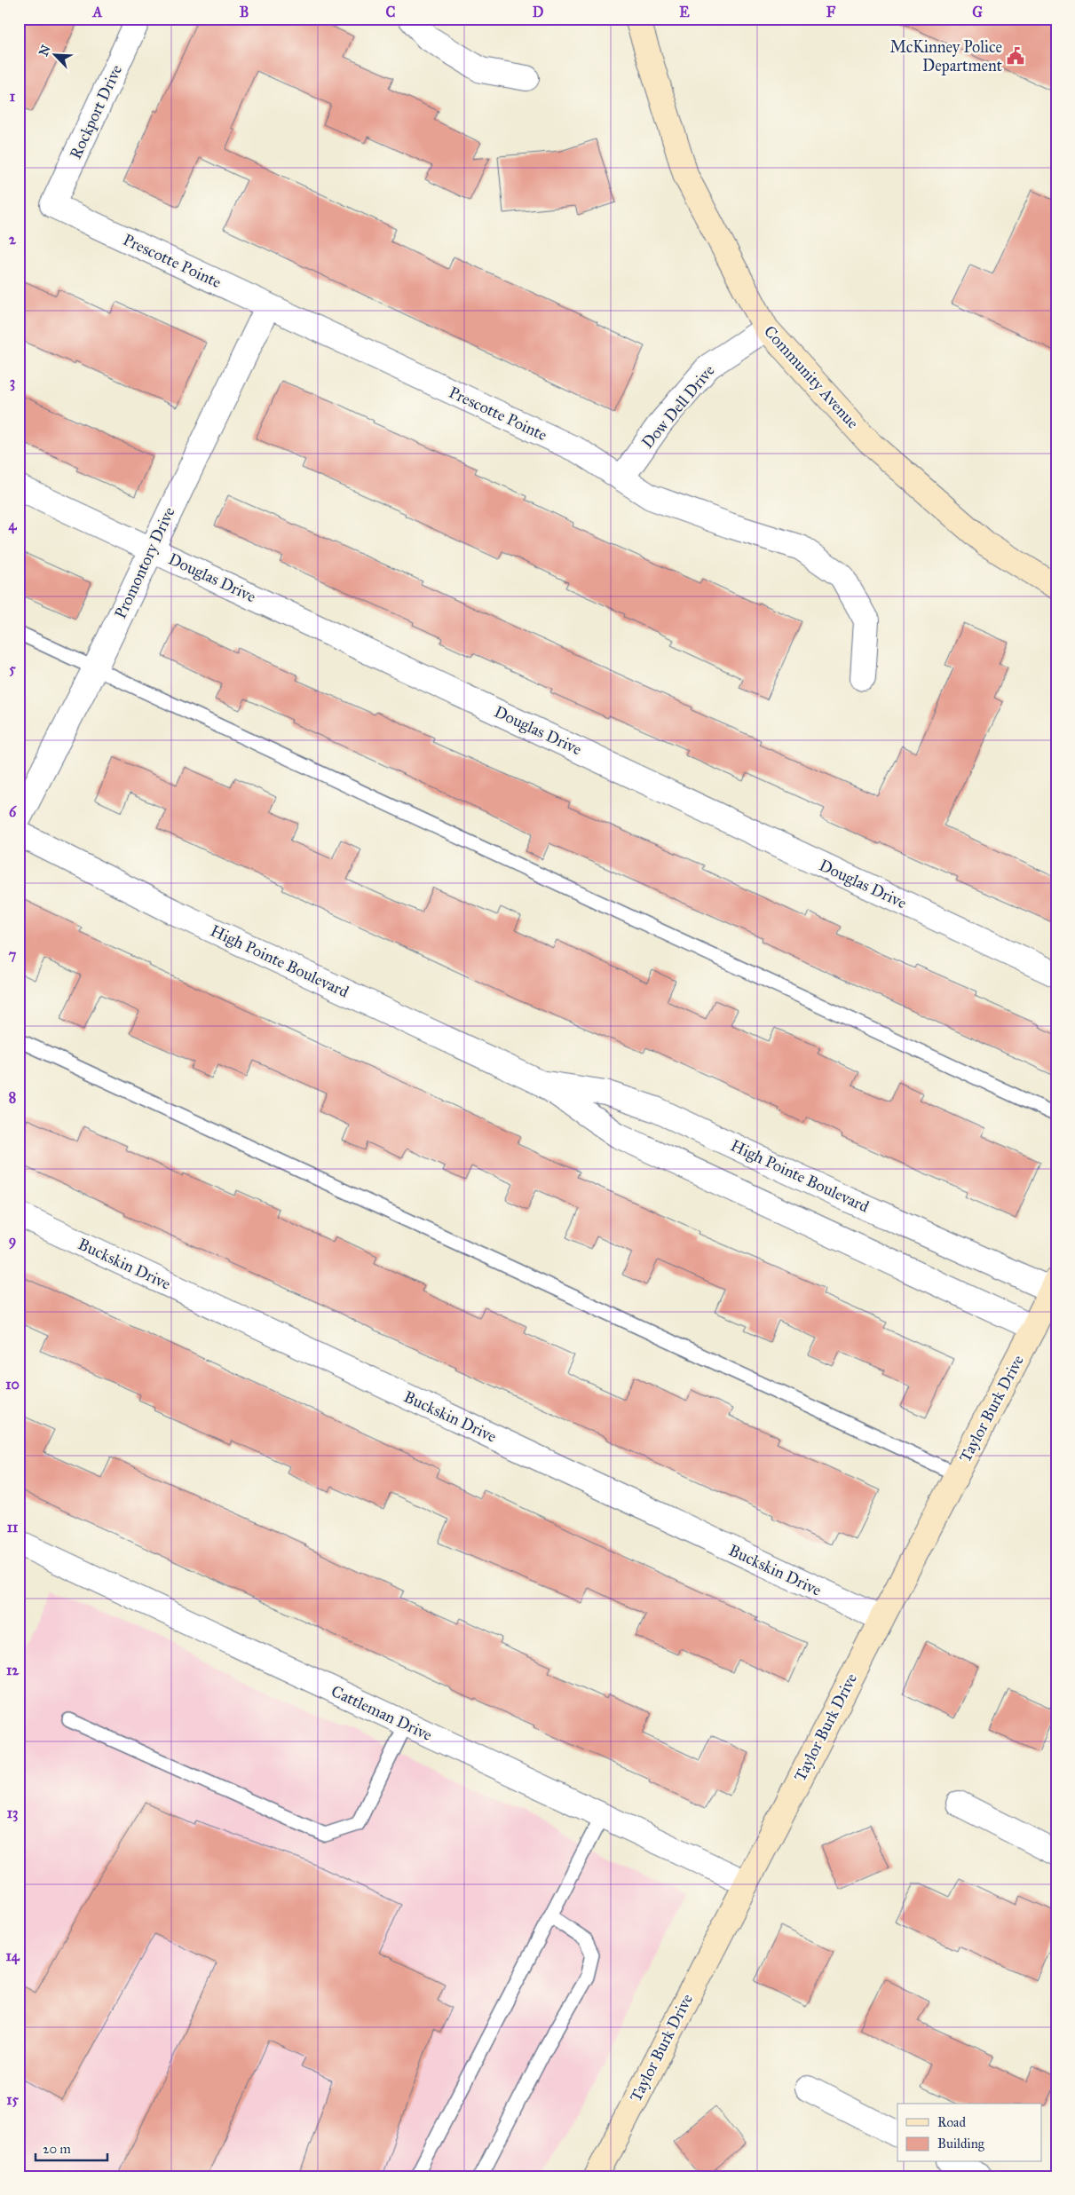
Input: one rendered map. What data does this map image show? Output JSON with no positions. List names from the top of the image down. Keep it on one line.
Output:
{"streets":{"street":["Rockport Drive","Prescotte Pointe","Community Avenue","Dow Dell Drive","Promontory Drive","Douglas Drive","High Pointe Boulevard","Buckskin Drive","Taylor Burk Drive","Cattleman Drive"]},"crossings":[["Rockport Drive","Prescotte Pointe"],["Prescotte Pointe","Dow Dell Drive"],["Prescotte Pointe","Promontory Drive"],["Community Avenue","Dow Dell Drive"],["Promontory Drive","Douglas Drive"],["High Pointe Boulevard","Taylor Burk Drive"],["Buckskin Drive","Taylor Burk Drive"],["Taylor Burk Drive","Cattleman Drive"]],"places":{"public building":["McKinney Police Department"]},"legend":["Road","Building"],"scale_bar":"20 m","north":"top left","grid":{"columns":["A","B","C","D","E","F","G"],"rows":["1","2","3","4","5","6","7","8","9","10","11","12","13","14","15"]}}
